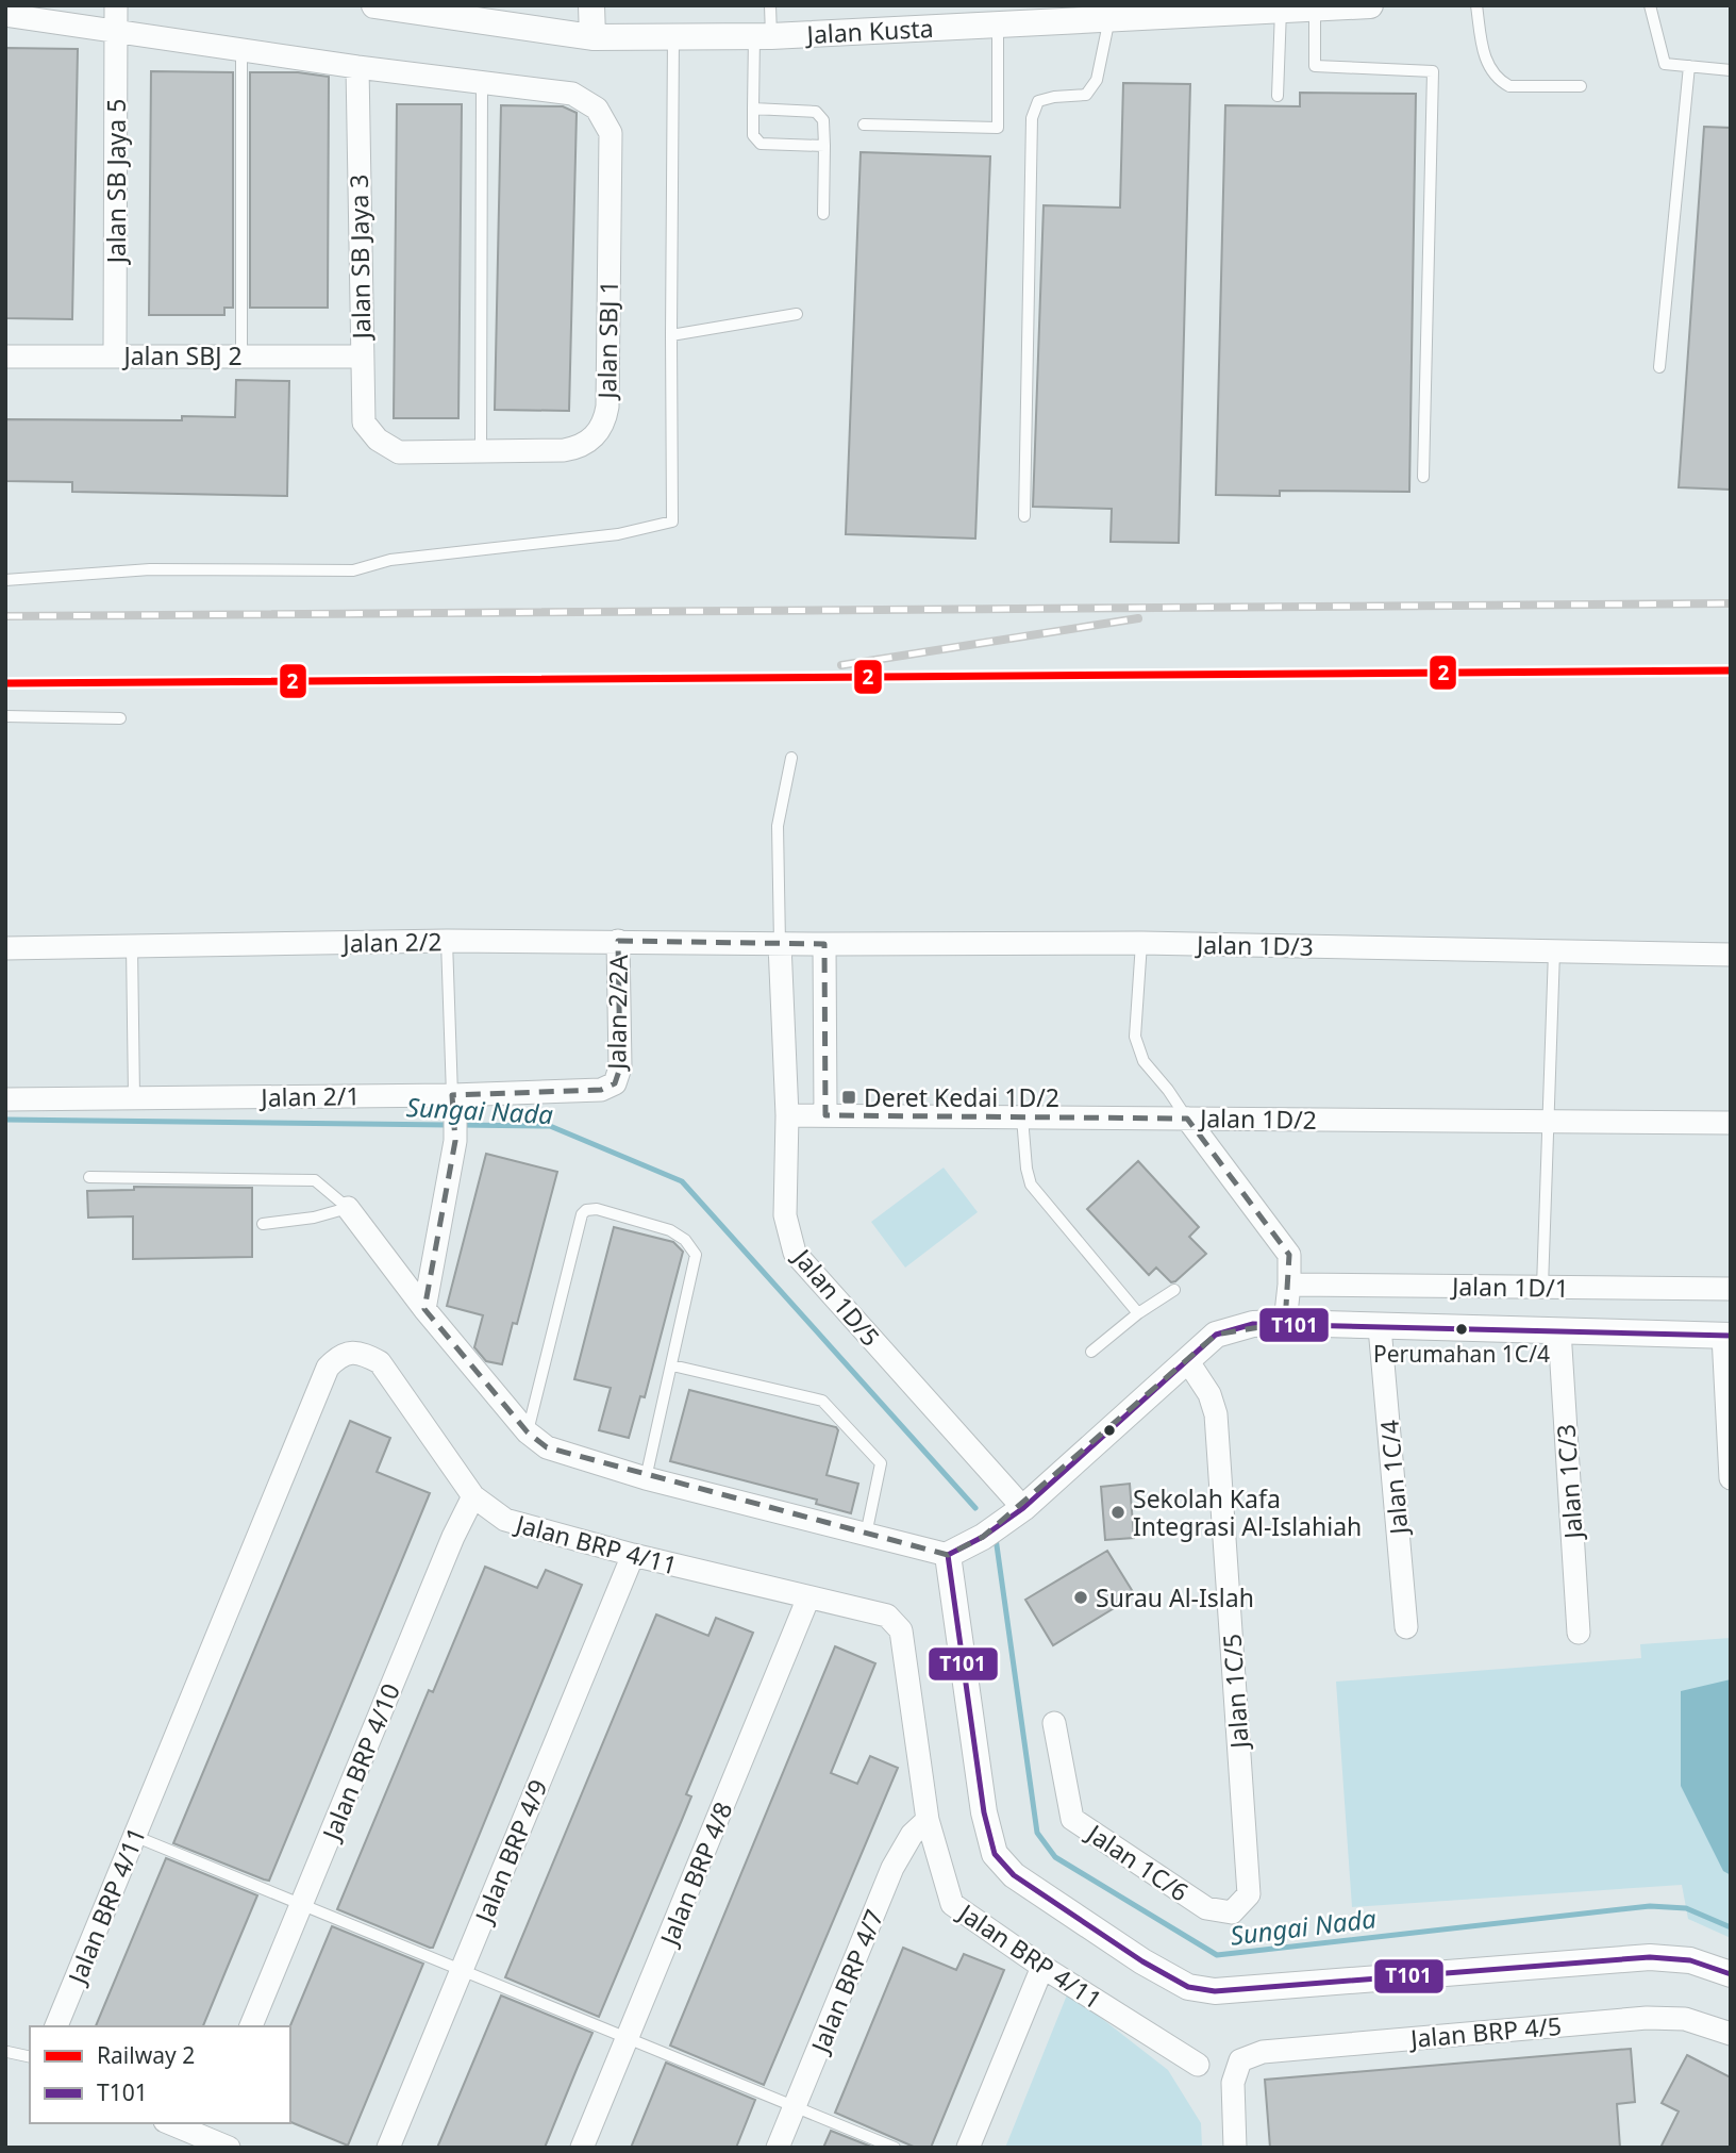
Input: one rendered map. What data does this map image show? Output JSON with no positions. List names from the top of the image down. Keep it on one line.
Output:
{"streets":{"street":["Jalan Kusta","Jalan SB Jaya 5","Jalan SB Jaya 3","Jalan SBJ 1","Jalan SBJ 2","Jalan 2/2","Jalan 1D/3","Jalan 2/2A","Jalan 2/1","Jalan 1D/2","Jalan 1D/1","Jalan 1D/5","Jalan 1C/4","Jalan 1C/3","Jalan BRP 4/11","Jalan 1C/5","Jalan BRP 4/10","Jalan BRP 4/9","Jalan 1C/6","Jalan BRP 4/8","Jalan BRP 4/7","Jalan BRP 4/5"]},"crossings":[["Jalan SB Jaya 5","Jalan SBJ 2"],["Jalan SB Jaya 3","Jalan SBJ 1"],["Jalan SB Jaya 3","Jalan SBJ 2"],["Jalan 2/2","Jalan 1D/3"],["Jalan 2/2","Jalan 2/2A"],["Jalan 2/2","Jalan 1D/5"],["Jalan 1D/3","Jalan 1D/5"],["Jalan 2/2A","Jalan 2/1"],["Jalan 1D/2","Jalan 1D/5"],["Jalan BRP 4/11","Jalan BRP 4/10"],["Jalan BRP 4/11","Jalan BRP 4/9"],["Jalan BRP 4/11","Jalan BRP 4/8"],["Jalan BRP 4/11","Jalan BRP 4/7"],["Jalan 1C/5","Jalan 1C/6"]],"water":["Sungai Nada"],"places":{"transit":["Deret Kedai 1D/2"],"other":["Perumahan 1C/4","Sekolah Kafa Integrasi Al-Islahiah","Surau Al-Islah"]},"lines":["rail line 2","transit line T101"],"legend":["Railway 2","T101"]}
